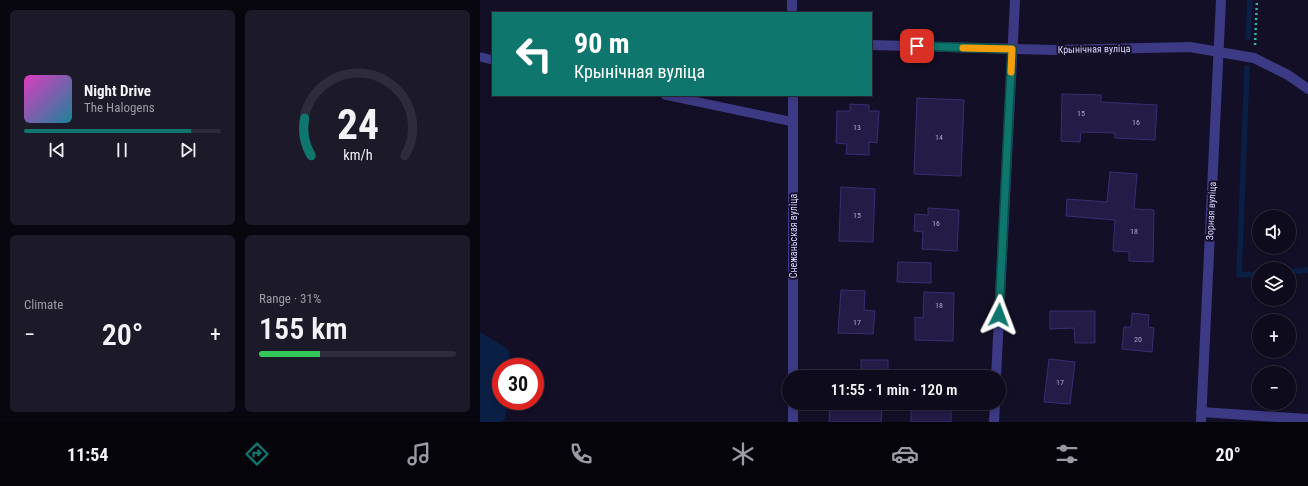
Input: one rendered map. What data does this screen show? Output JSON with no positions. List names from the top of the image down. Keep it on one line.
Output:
{"streets":{"street":["Крынічная вуліца","Зорная вуліца","Снежаньская вуліца"]},"crossings":[["Крынічная вуліца","Зорная вуліца"]],"house_numbers":["15","16","13","14","15","16","18","18","17","20","17"],"page":{"turn":["90 m","Крынічная вуліца"],"song":["Night Drive","The Halogens"],"map_buttons":["+","−"],"tile":["Climate",["Range · 31%","155 km"]],"heat":["−","20°","+"],"limit":"30","trip":"11:55 · 1 min · 120 m","tabs":["11:54","20°"],"gauge":["24","km/h"]}}
